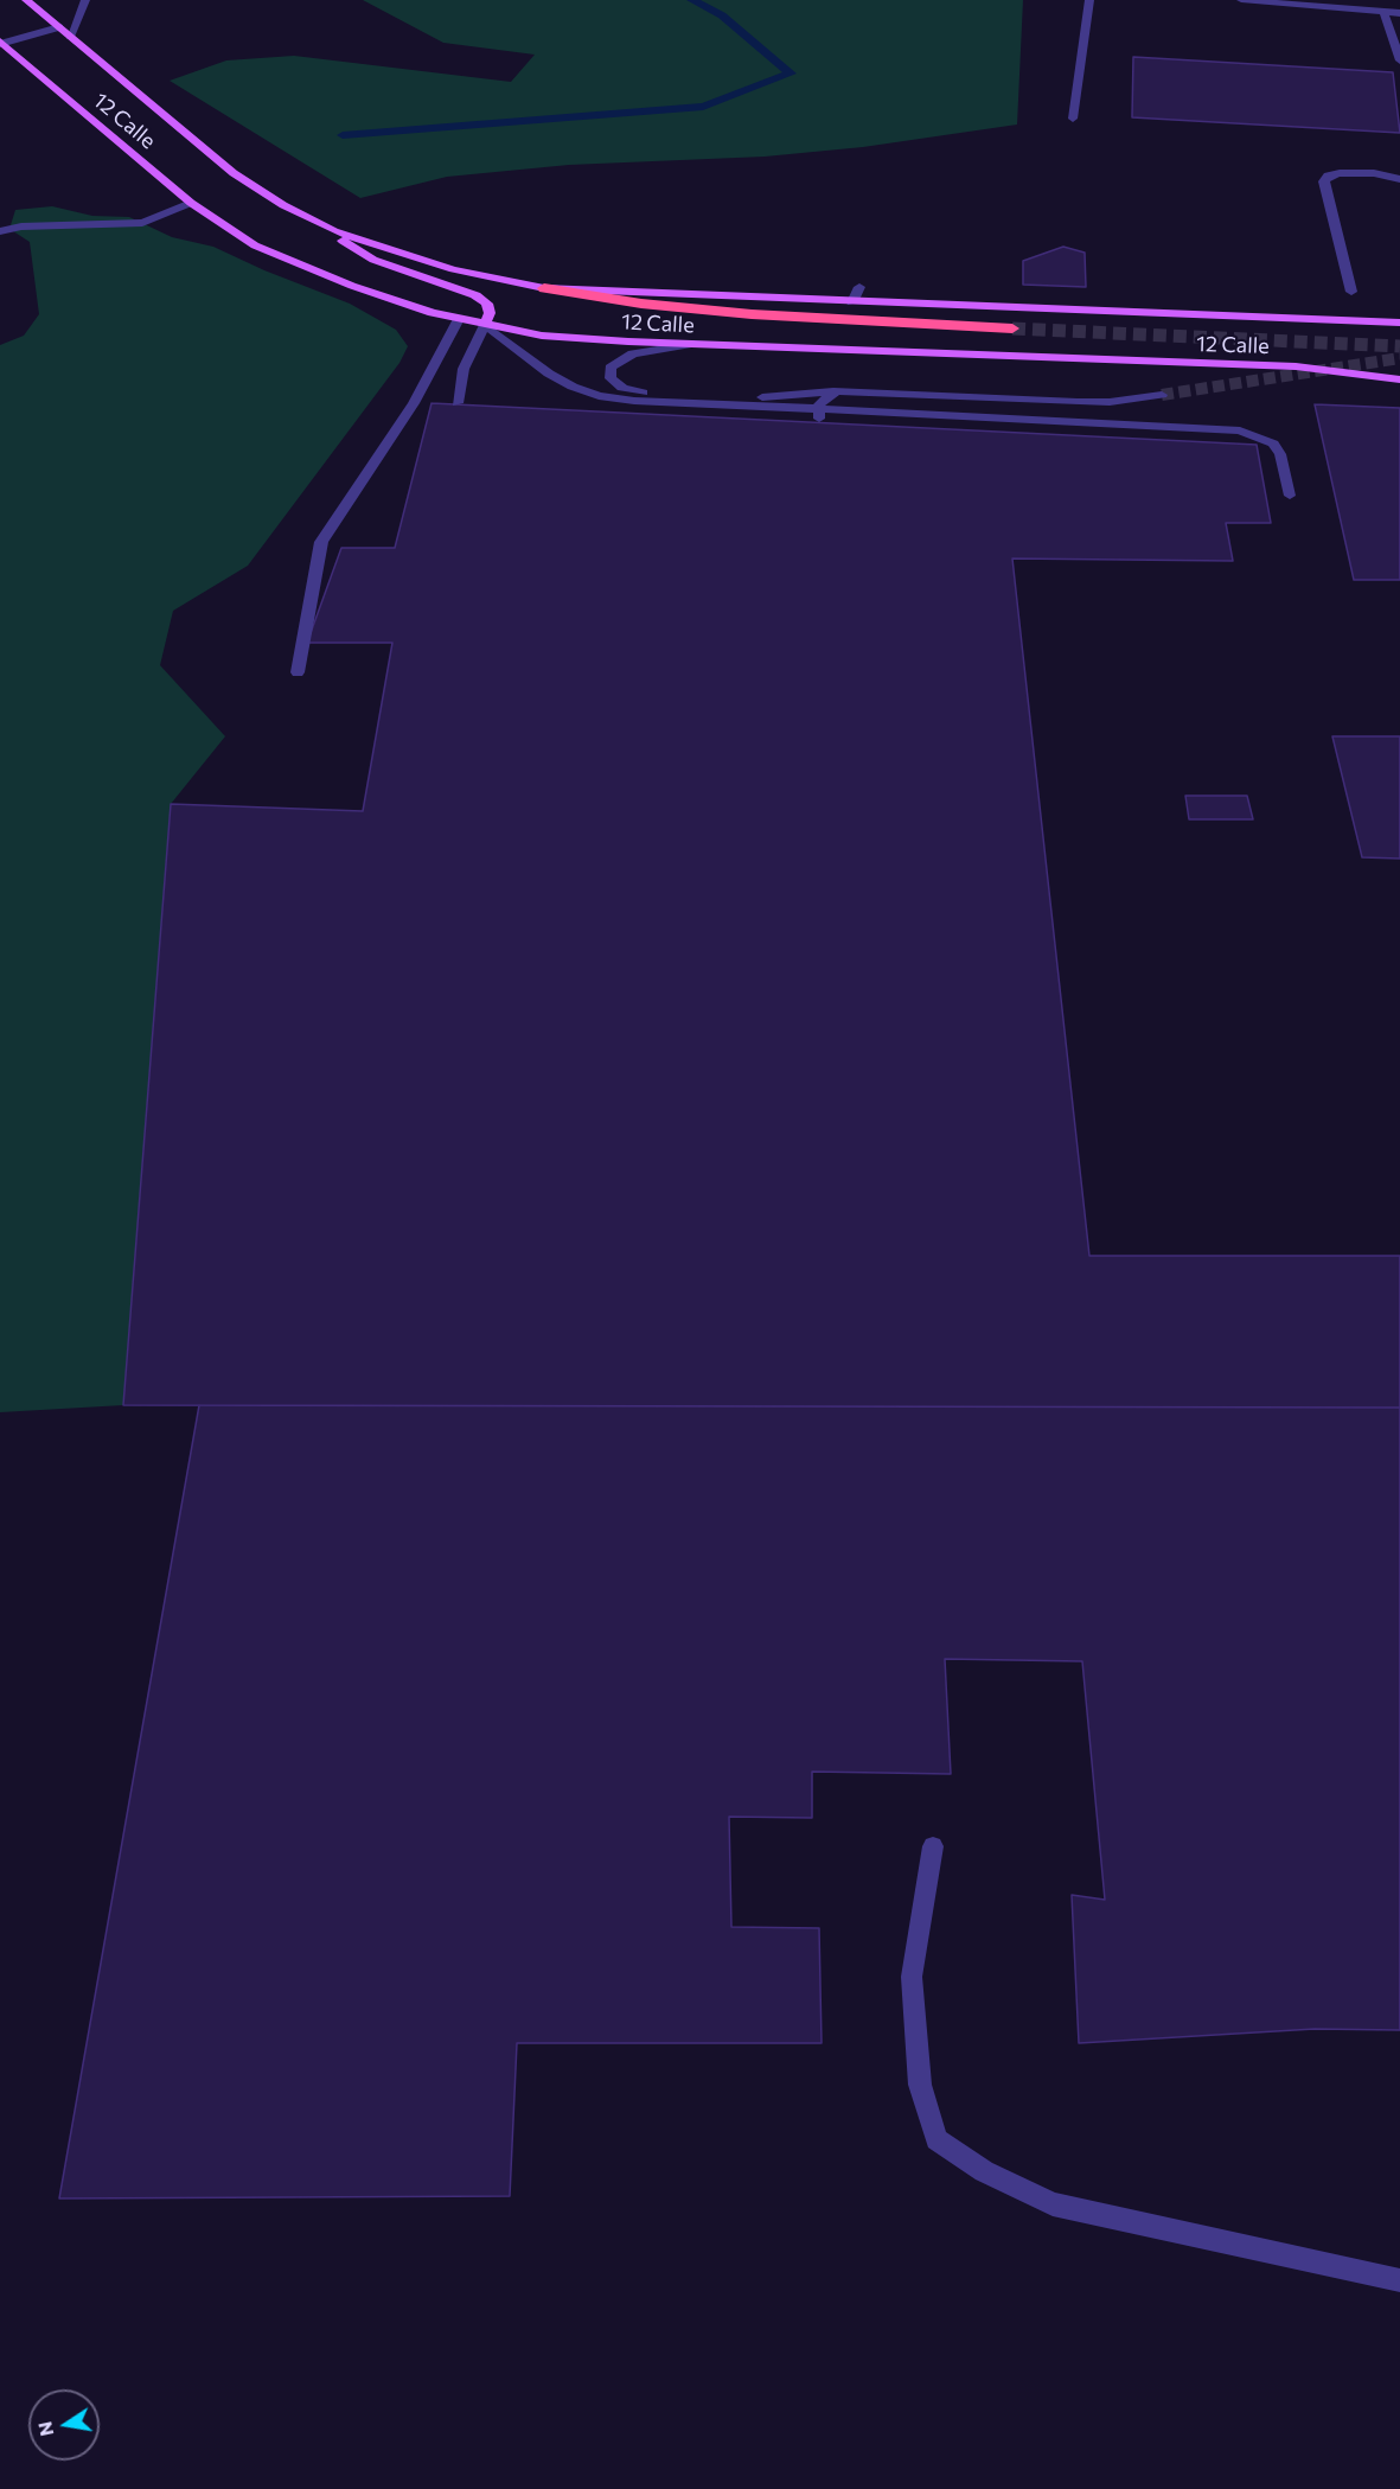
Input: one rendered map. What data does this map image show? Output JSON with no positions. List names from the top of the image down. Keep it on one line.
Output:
{"streets":{"main road":["12 Calle"]},"north":"left"}
